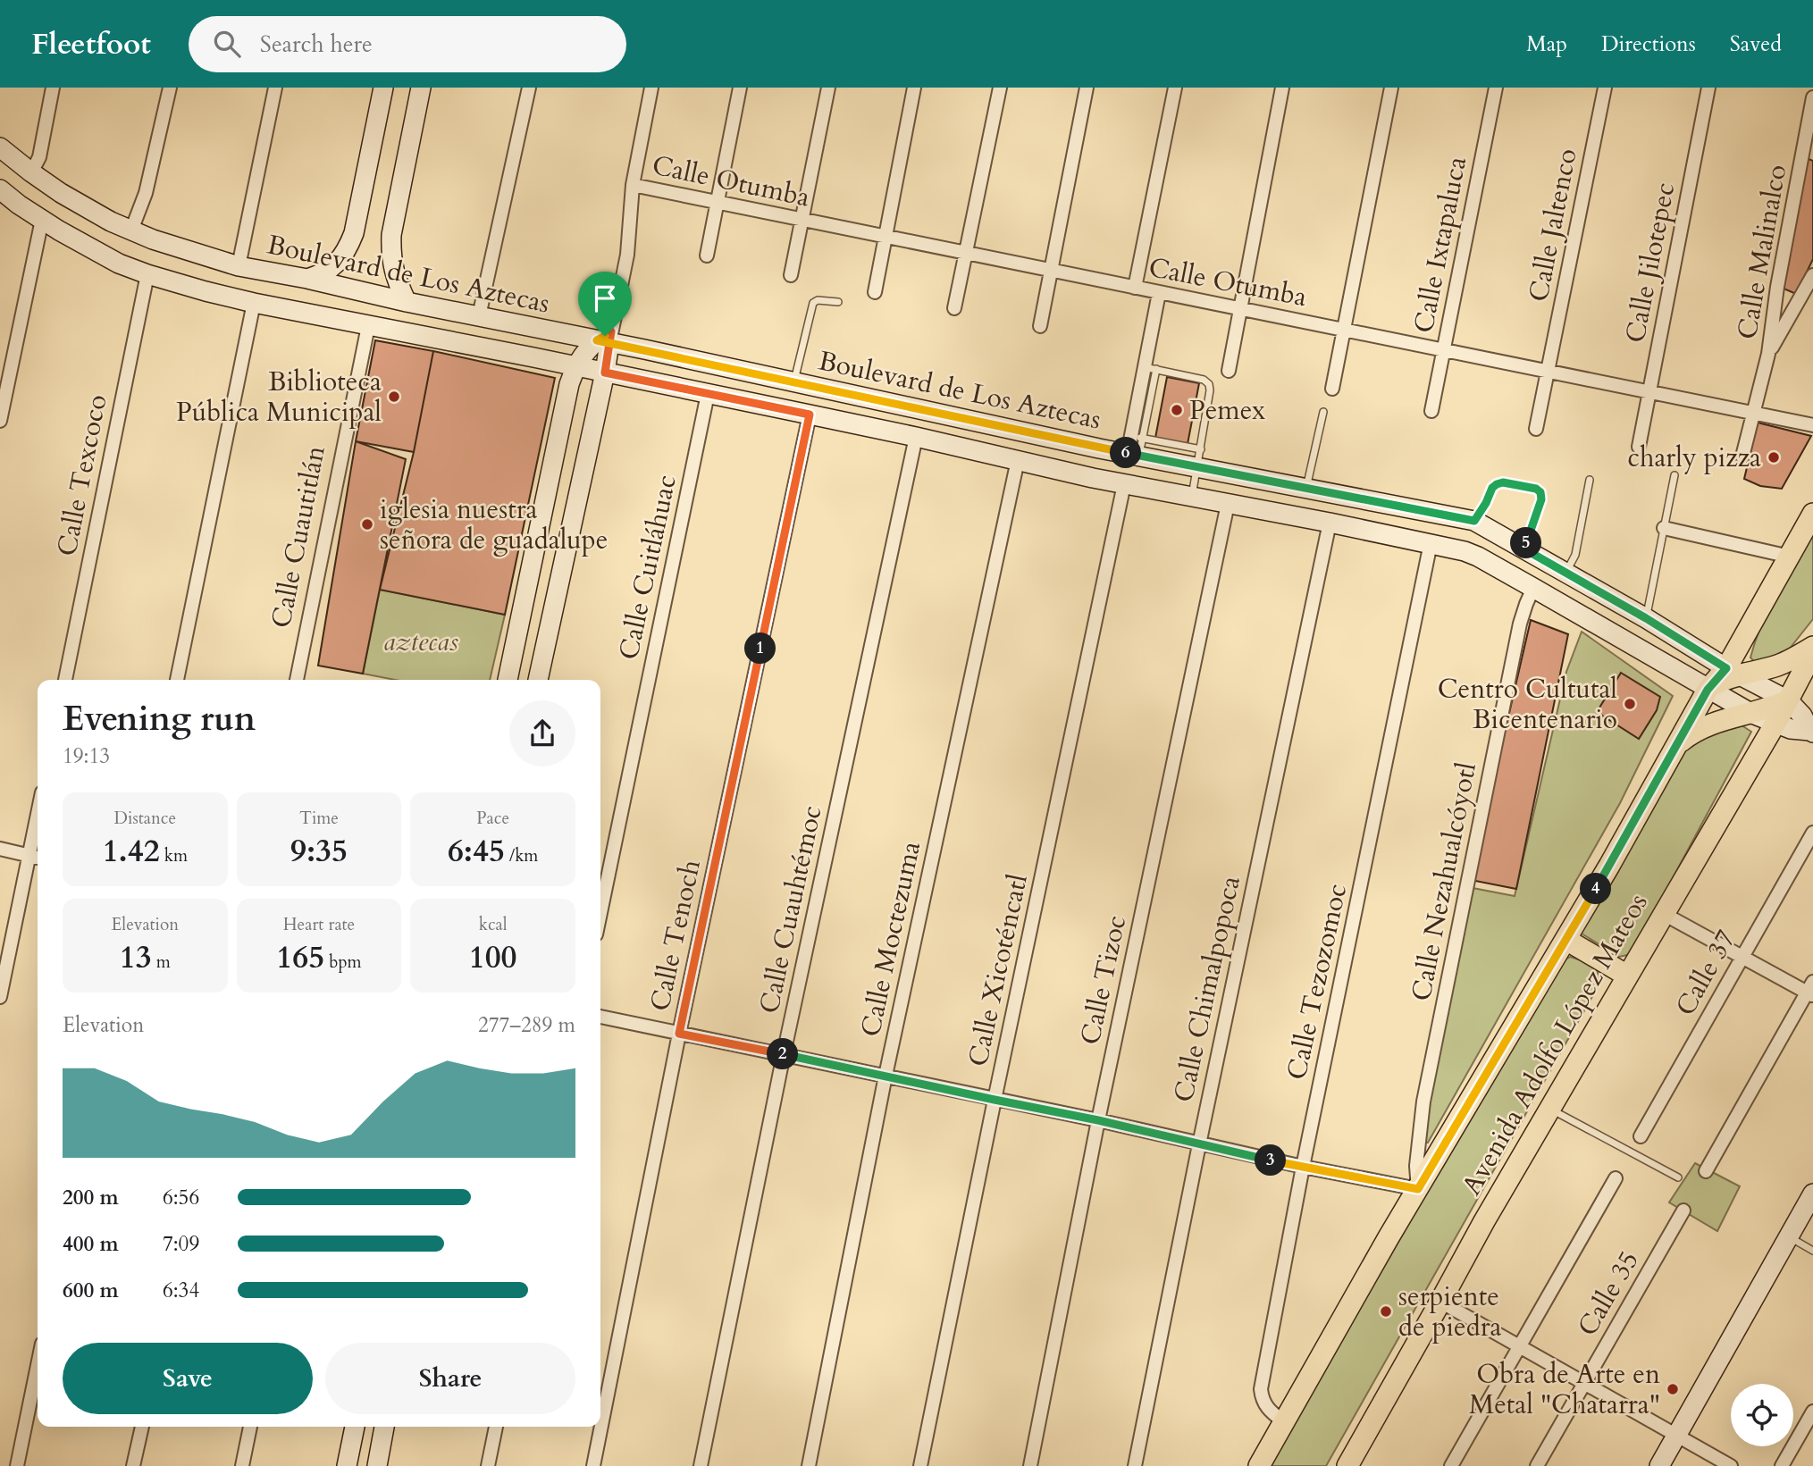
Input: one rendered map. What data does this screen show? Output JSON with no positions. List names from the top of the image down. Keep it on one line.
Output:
{"streets":{"main road":["Boulevard de Los Aztecas","Avenida Adolfo López Mateos"],"street":["Calle Otumba","Calle Jaltenco","Calle Ixtapaluca","Calle Malinalco","Calle Jilotepec","Calle Texcoco","Calle Cuautitlán","Calle Cuitláhuac","Calle Nezahualcóyotl","Calle Cuauhtémoc","Calle Tenoch","Calle Moctezuma","Calle Xicoténcatl","Calle 37","Calle Tizoc","Calle Tezozomoc","Calle Chimalpopoca","Calle 35"]},"crossings":[["Calle Otumba","Calle Jaltenco"],["Calle Otumba","Calle Ixtapaluca"],["Calle Otumba","Calle Malinalco"],["Calle Otumba","Calle Jilotepec"],["Boulevard de Los Aztecas","Calle Texcoco"],["Boulevard de Los Aztecas","Calle Cuautitlán"],["Boulevard de Los Aztecas","Calle Cuitláhuac"],["Boulevard de Los Aztecas","Calle Nezahualcóyotl"],["Boulevard de Los Aztecas","Calle Cuauhtémoc"],["Boulevard de Los Aztecas","Calle Tenoch"],["Boulevard de Los Aztecas","Calle Moctezuma"],["Boulevard de Los Aztecas","Calle Xicoténcatl"],["Boulevard de Los Aztecas","Calle Tizoc"],["Boulevard de Los Aztecas","Calle Tezozomoc"],["Boulevard de Los Aztecas","Calle Chimalpopoca"],["Boulevard de Los Aztecas","Avenida Adolfo López Mateos"],["Calle Nezahualcóyotl","Avenida Adolfo López Mateos"],["Calle Tezozomoc","Avenida Adolfo López Mateos"]],"parks":["aztecas"],"places":["Biblioteca Pública Municipal","Pemex","charly pizza","iglesia nuestra señora de guadalupe","Centro Cultutal Bicentenario","serpiente de piedra","Obra de Arte en Metal \"Chatarra\""],"page":{"header":"Fleetfoot","search":"Search here","nav":["Map","Directions","Saved"],"pins":["6","5","1","4","2","3"],"heading":["Evening run","19:13"],"stats":[["Distance","1.42 km"],["Time","9:35"],["Pace","6:45 /km"],["Elevation","13 m"],["Heart rate","165 bpm"],["kcal","100"]],"chart":["Elevation","277–289 m"],"list":[{"name":"200 m","note":"6:56"},{"name":"400 m","note":"7:09"},{"name":"600 m","note":"6:34"}],"buttons":["Save","Share"]}}
